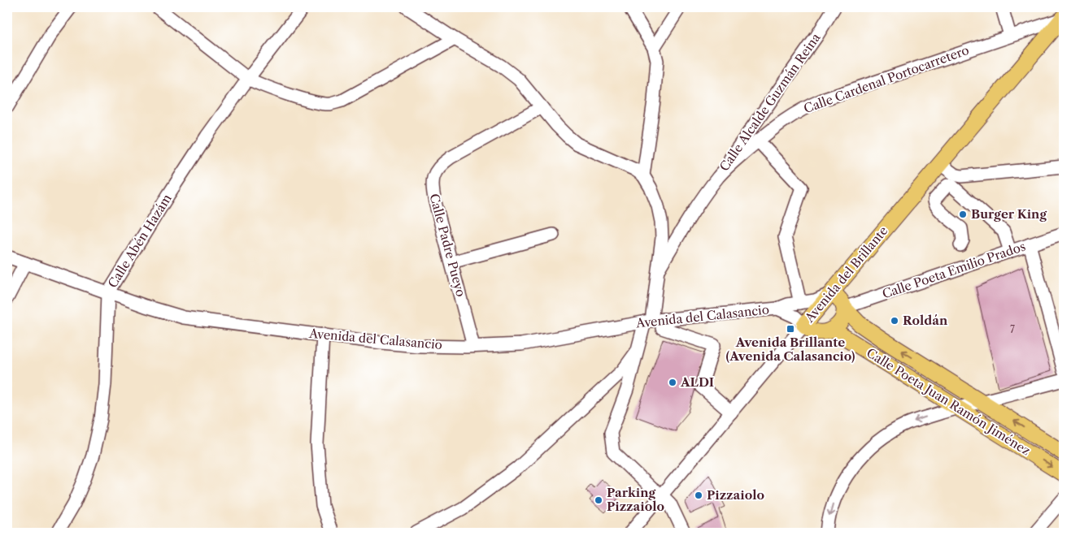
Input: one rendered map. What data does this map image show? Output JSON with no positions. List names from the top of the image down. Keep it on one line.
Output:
{"streets":{"main road":["Avenida del Brillante","Calle Poeta Juan Ramón Jiménez"],"street":["Calle Cardenal Portocarretero","Calle Alcalde Guzmán Reina","Calle Abén Hazám","Calle Padre Pueyo","Calle Poeta Emilio Prados","Avenida del Calasancio"]},"crossings":[["Calle Cardenal Portocarretero","Calle Alcalde Guzmán Reina"],["Calle Cardenal Portocarretero","Avenida del Brillante"],["Calle Abén Hazám","Avenida del Calasancio"],["Calle Padre Pueyo","Avenida del Calasancio"],["Calle Poeta Emilio Prados","Calle Poeta Juan Ramón Jiménez"],["Avenida del Brillante","Avenida del Calasancio"],["Avenida del Brillante","Calle Poeta Juan Ramón Jiménez"],["Avenida del Calasancio","Calle Poeta Juan Ramón Jiménez"]],"places":{"other":["Burger King","Roldán","ALDI","Pizzaiolo","Parking Pizzaiolo"],"transit":["Avenida Brillante (Avenida Calasancio)"]},"house_numbers":["7"]}
